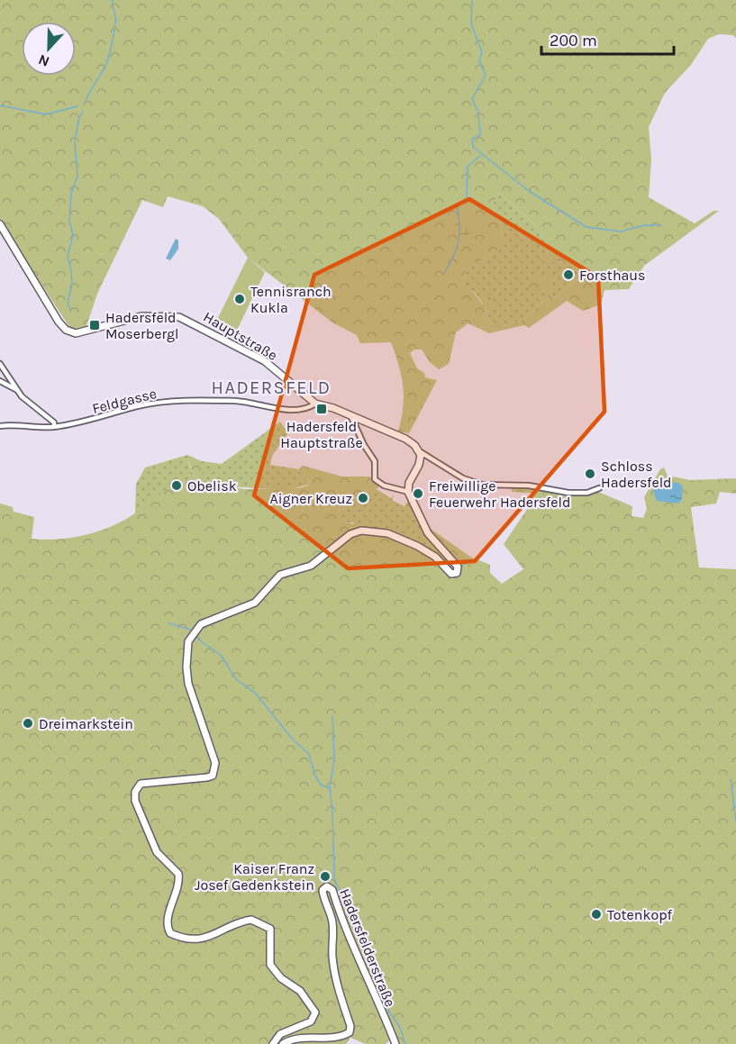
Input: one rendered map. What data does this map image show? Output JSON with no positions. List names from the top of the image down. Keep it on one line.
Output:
{"streets":{"street":["Hauptstraße","Feldgasse","Hadersfelderstraße"]},"crossings":[["Hauptstraße","Feldgasse"]],"districts":["HADERSFELD"],"places":{"other":["Forsthaus","Tennisranch Kukla","Schloss Hadersfeld","Obelisk","Freiwillige Feuerwehr Hadersfeld","Aigner Kreuz","Dreimarkstein","Kaiser Franz Josef Gedenkstein","Totenkopf"],"transit":["Hadersfeld Moserbergl","Hadersfeld Hauptstraße"]},"scale_bar":"200 m","north":"bottom"}
